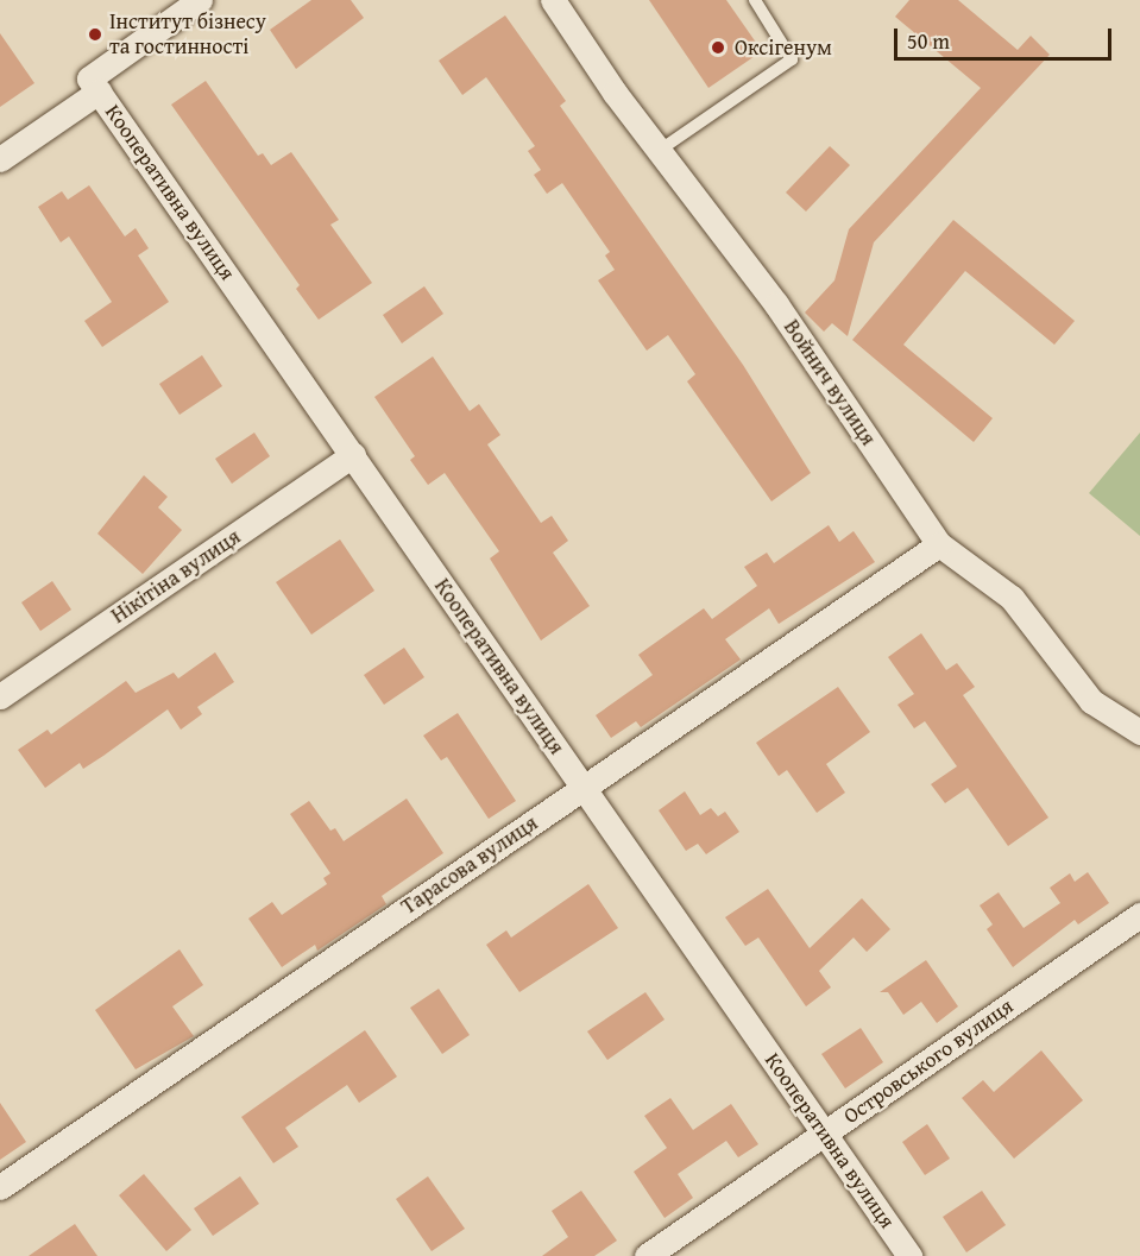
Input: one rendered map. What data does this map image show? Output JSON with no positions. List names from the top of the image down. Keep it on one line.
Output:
{"streets":{"street":["Кооперативна вулиця","Войнич вулиця","Нікітіна вулиця","Тарасова вулиця","Островського вулиця"]},"crossings":[["Кооперативна вулиця","Нікітіна вулиця"],["Кооперативна вулиця","Тарасова вулиця"],["Кооперативна вулиця","Островського вулиця"],["Войнич вулиця","Тарасова вулиця"]],"places":["Інститут бізнесу та гостинності","Оксігенум"],"scale_bar":"50 m"}
